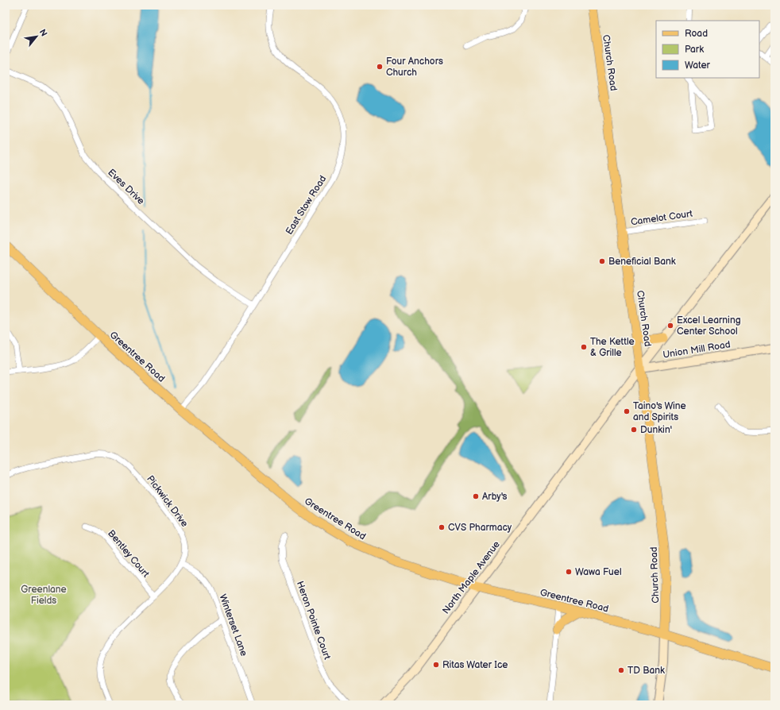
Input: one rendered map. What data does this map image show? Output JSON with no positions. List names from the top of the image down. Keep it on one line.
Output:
{"streets":{"main road":["Church Road","Union Mill Road","Greentree Road","North Maple Avenue"],"street":["Eves Drive","East Stow Road","Camelot Court","Pickwick Drive","Bentley Court","Heron Pointe Court","Winterset Lane"]},"crossings":[["Church Road","Camelot Court"],["Church Road","Union Mill Road"],["Church Road","Greentree Road"],["Church Road","North Maple Avenue"],["Eves Drive","East Stow Road"],["East Stow Road","Greentree Road"],["Union Mill Road","North Maple Avenue"],["Greentree Road","North Maple Avenue"],["Pickwick Drive","Bentley Court"],["Pickwick Drive","Winterset Lane"]],"parks":["Greenlane Fields"],"places":["Four Anchors Church","Beneficial Bank","Excel Learning Center School","The Kettle & Grille","Taino's Wine and Spirits","Dunkin'","Arby's","CVS Pharmacy","Wawa Fuel","Ritas Water Ice","TD Bank"],"legend":["Road","Park","Water"],"north":"top right"}
